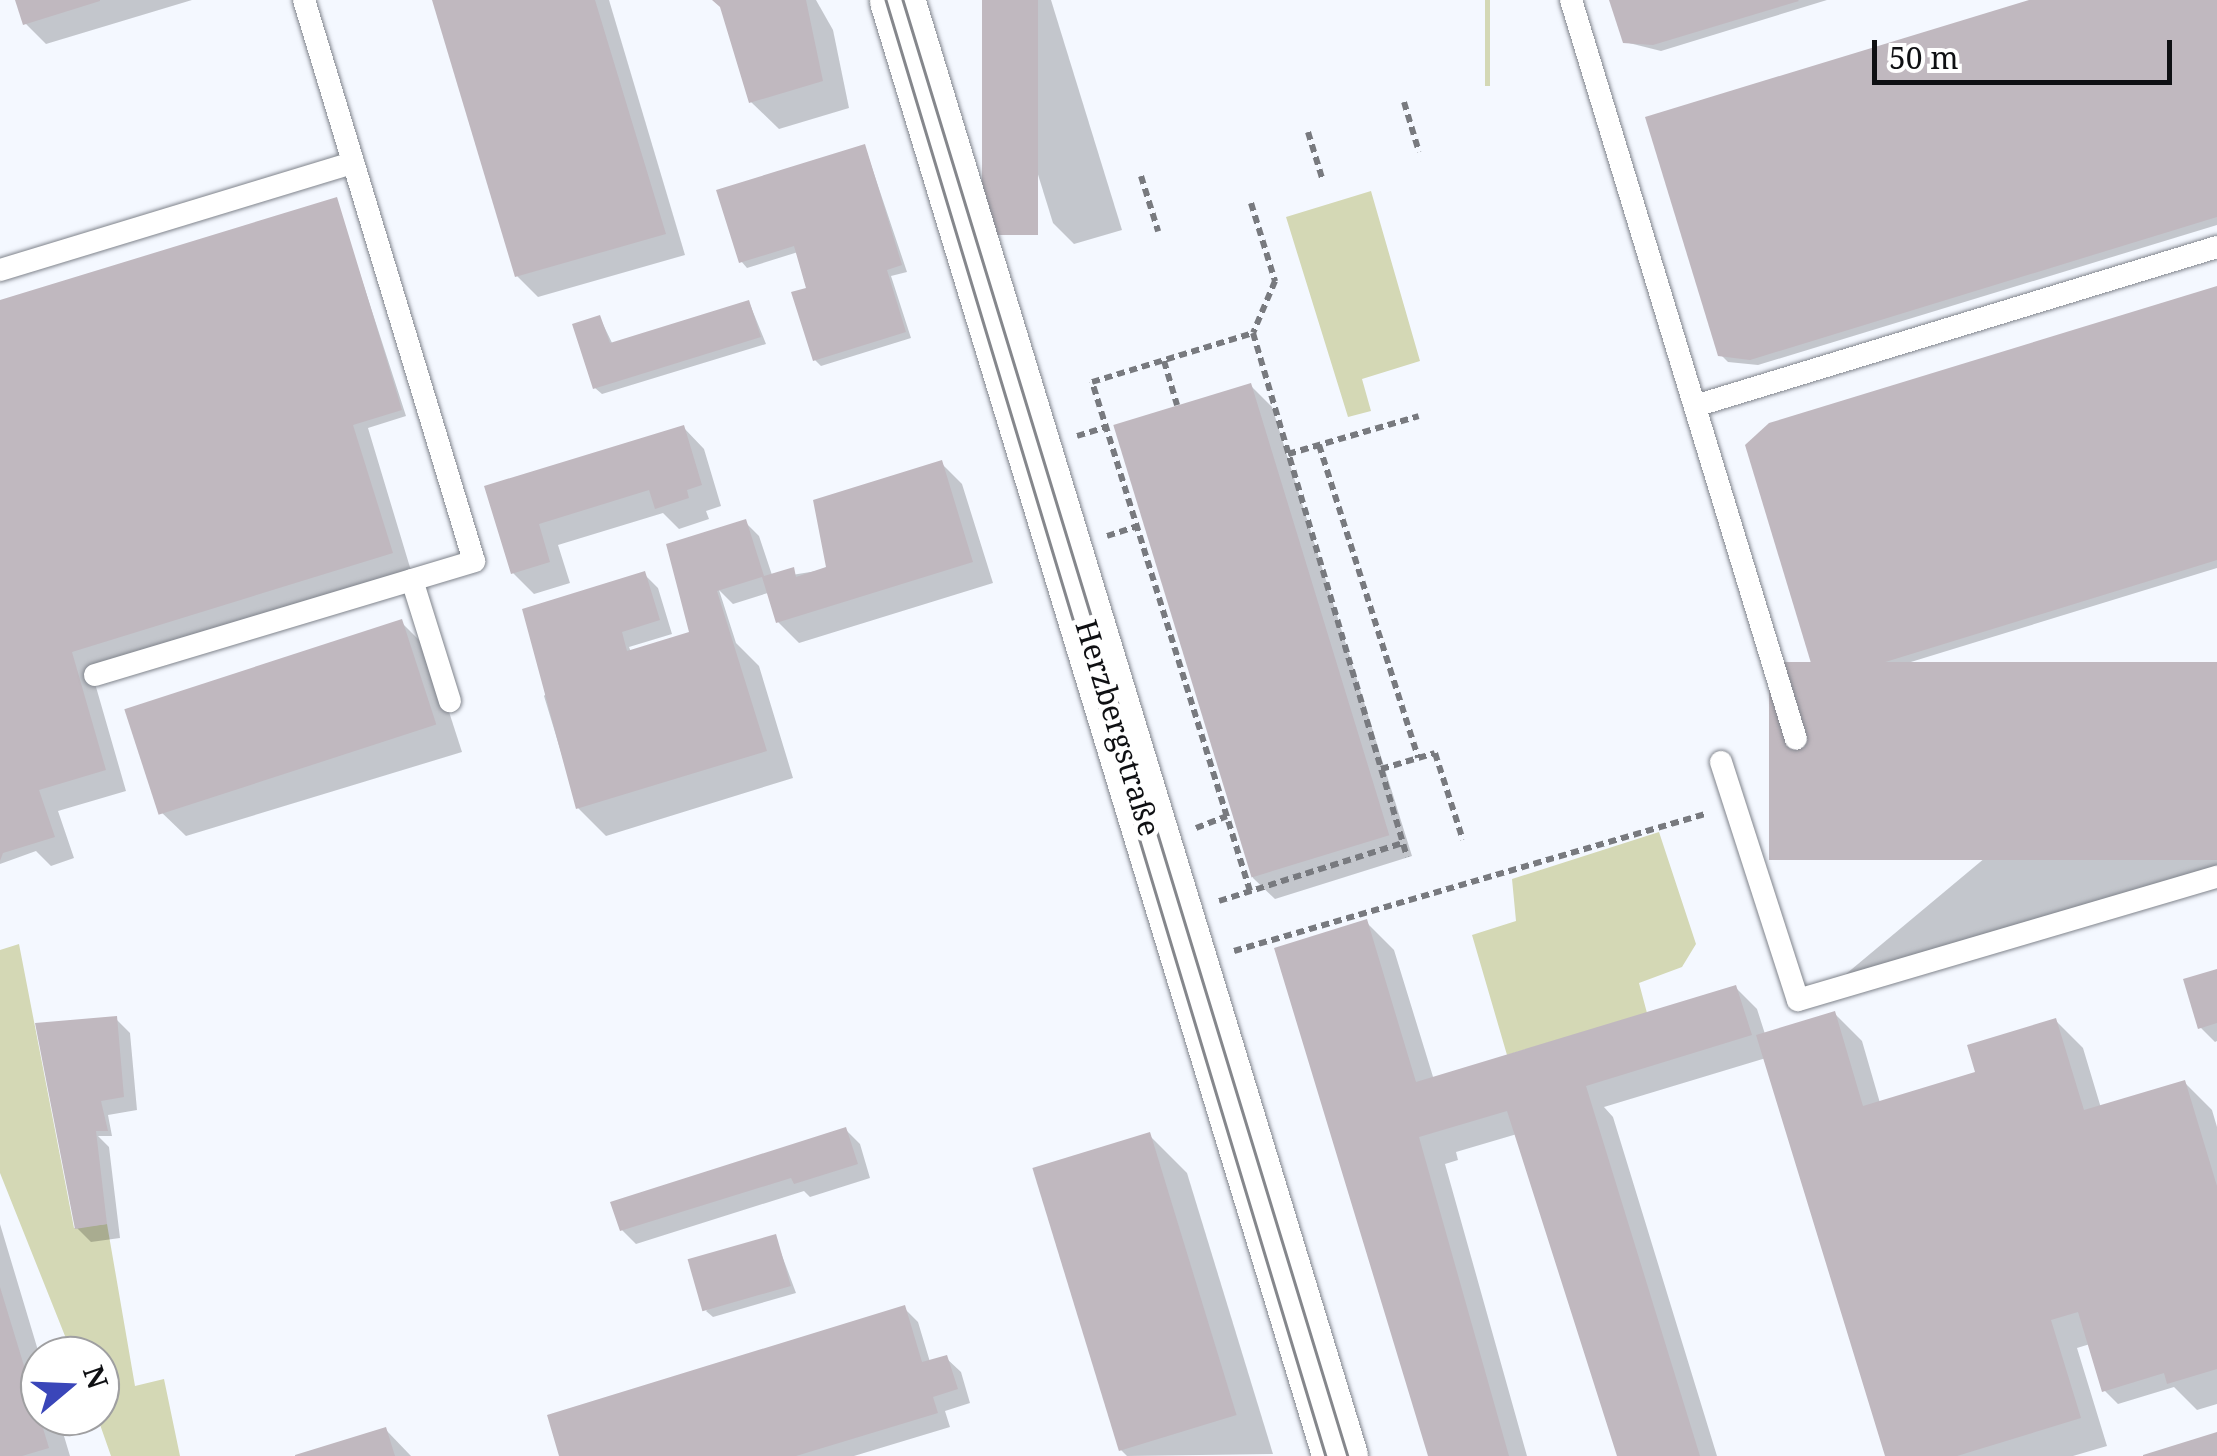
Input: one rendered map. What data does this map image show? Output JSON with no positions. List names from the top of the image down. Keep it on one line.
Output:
{"streets":{"street":["Herzbergstraße"]},"scale_bar":"50 m","north":"right"}
